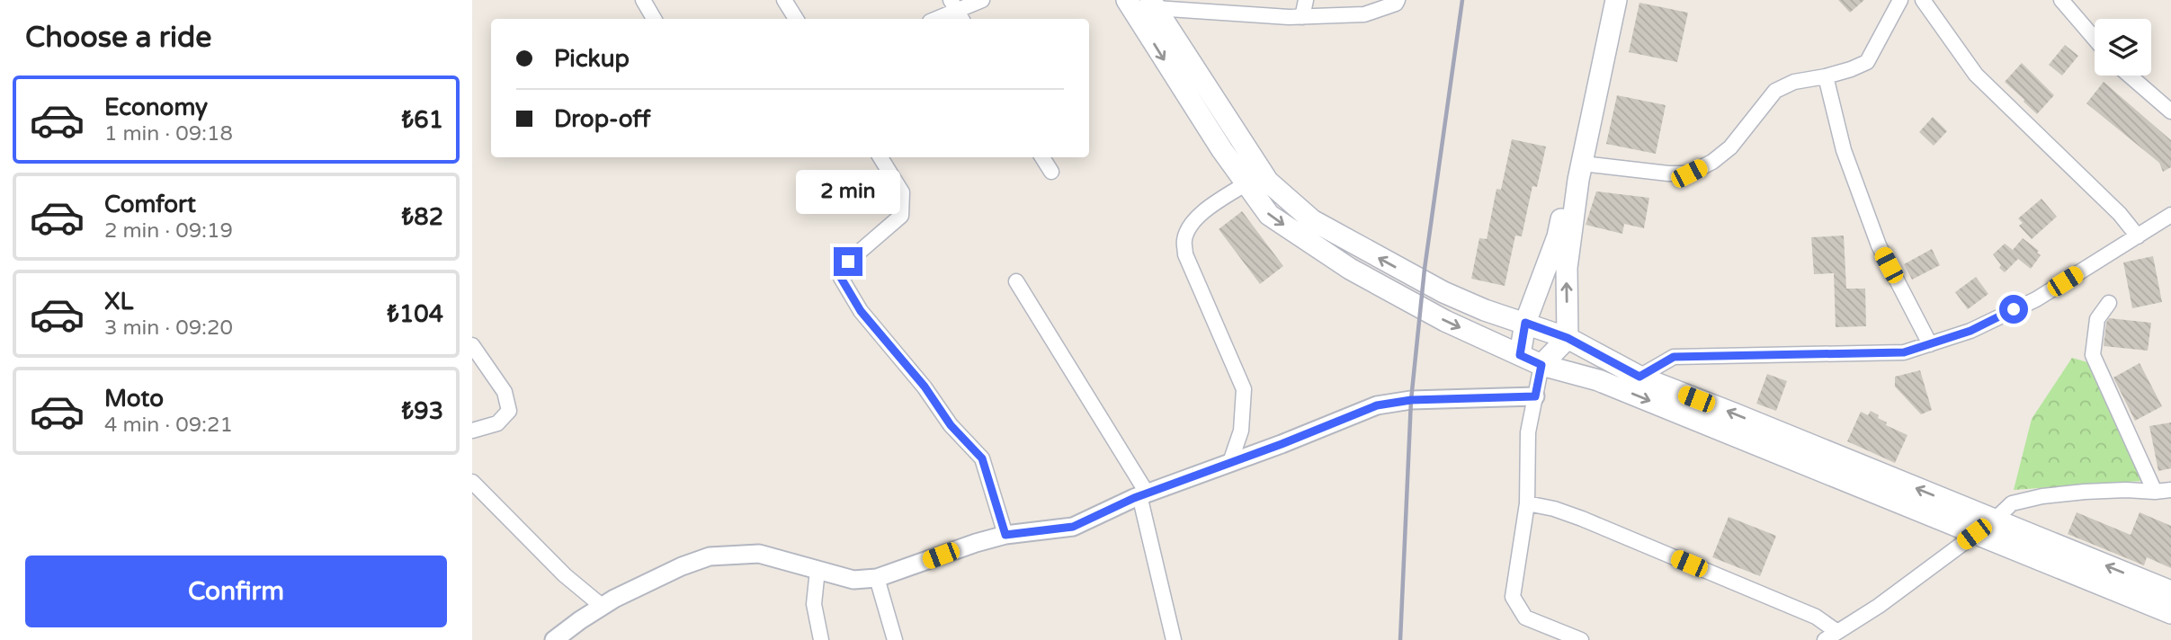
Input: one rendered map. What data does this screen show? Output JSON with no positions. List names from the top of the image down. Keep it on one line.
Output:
{"page":{"heading":"Choose a ride","banner":["Pickup","Drop-off"],"list":[{"name":"Economy","note":"1 min · 09:18","value":"₺61"},{"name":"Comfort","note":"2 min · 09:19","value":"₺82"},{"name":"XL","note":"3 min · 09:20","value":"₺104"},{"name":"Moto","note":"4 min · 09:21","value":"₺93"}],"bubble":"2 min","buttons":"Confirm"}}
